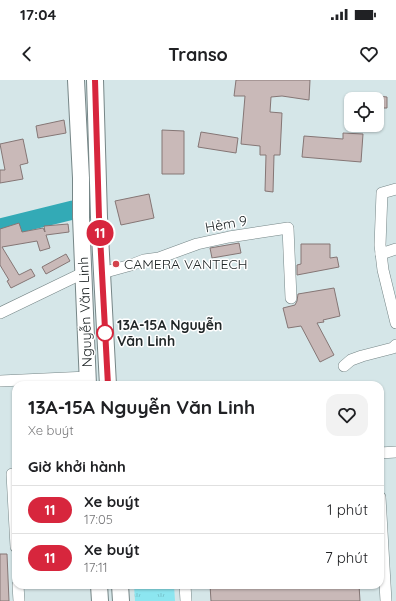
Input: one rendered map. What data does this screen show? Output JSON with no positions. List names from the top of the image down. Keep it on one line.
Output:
{"streets":{"highway":["Nguyễn Văn Linh"],"street":["Hẻm 9"]},"crossings":[["Hẻm 9","Nguyễn Văn Linh"]],"places":["CAMERA VANTECH","13A-15A Nguyễn Văn Linh"],"lines":["bus line 11"],"page":{"status":"17:04","header":"Transo","on_map":"11","heading":[["13A-15A Nguyễn Văn Linh","Xe buýt"],"Giờ khởi hành"],"list":[{"mark":"11","name":"Xe buýt","note":"17:05","value":"1 phút"},{"mark":"11","name":"Xe buýt","note":"17:11","value":"7 phút"}]}}
